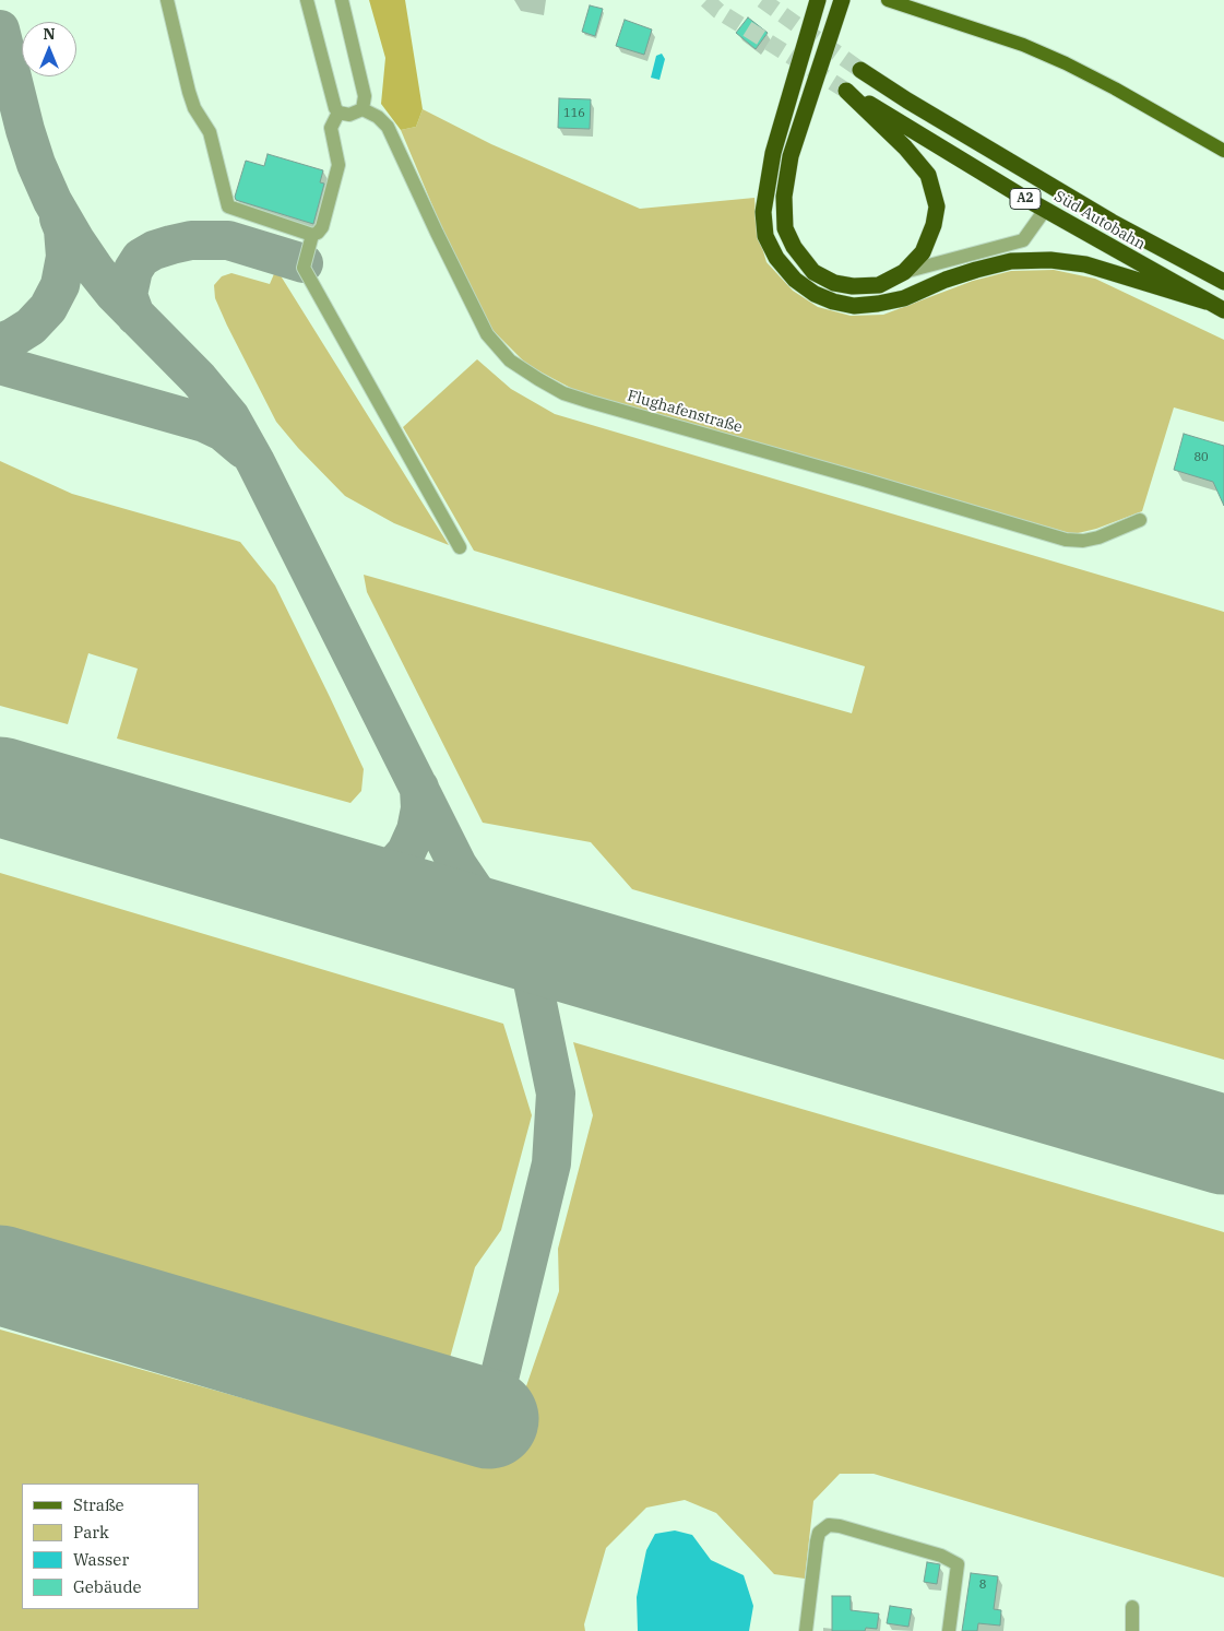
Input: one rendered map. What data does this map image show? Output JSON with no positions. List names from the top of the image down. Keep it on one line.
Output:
{"streets":{"highway":["A2","Süd Autobahn"],"street":["Flughafenstraße"]},"house_numbers":["116","80","8"],"legend":["Straße","Park","Wasser","Gebäude"],"north":"top"}
